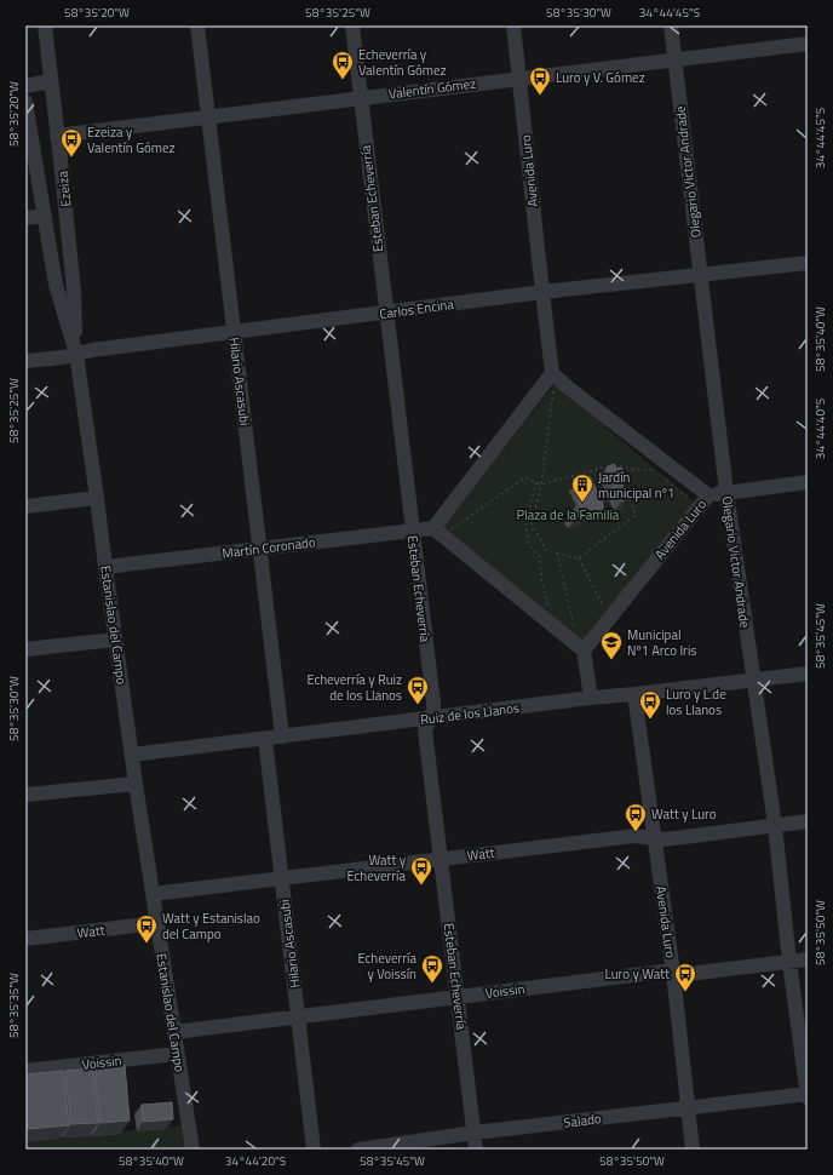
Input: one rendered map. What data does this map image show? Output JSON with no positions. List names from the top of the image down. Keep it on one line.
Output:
{"streets":{"street":["Valentín Gómez","Avenida Luro","Olegario Victor Andrade","Ezeiza","Esteban Echeverría","Carlos Encina","Hilario Ascasubi","Martín Coronado","Estanislao del Campo","Ruiz de los Llanos","Watt","Voissin","Salado"]},"crossings":[["Valentín Gómez","Avenida Luro"],["Valentín Gómez","Olegario Victor Andrade"],["Valentín Gómez","Ezeiza"],["Valentín Gómez","Esteban Echeverría"],["Valentín Gómez","Hilario Ascasubi"],["Avenida Luro","Carlos Encina"],["Avenida Luro","Ruiz de los Llanos"],["Avenida Luro","Watt"],["Avenida Luro","Voissin"],["Avenida Luro","Salado"],["Olegario Victor Andrade","Carlos Encina"],["Olegario Victor Andrade","Ruiz de los Llanos"],["Olegario Victor Andrade","Watt"],["Olegario Victor Andrade","Voissin"],["Olegario Victor Andrade","Salado"],["Ezeiza","Carlos Encina"],["Ezeiza","Estanislao del Campo"],["Esteban Echeverría","Carlos Encina"],["Esteban Echeverría","Martín Coronado"],["Esteban Echeverría","Ruiz de los Llanos"],["Esteban Echeverría","Watt"],["Esteban Echeverría","Voissin"],["Esteban Echeverría","Salado"],["Carlos Encina","Hilario Ascasubi"],["Carlos Encina","Estanislao del Campo"],["Hilario Ascasubi","Martín Coronado"],["Hilario Ascasubi","Ruiz de los Llanos"],["Hilario Ascasubi","Watt"],["Hilario Ascasubi","Voissin"],["Martín Coronado","Estanislao del Campo"],["Estanislao del Campo","Ruiz de los Llanos"],["Estanislao del Campo","Watt"],["Estanislao del Campo","Voissin"]],"parks":["Plaza de la Familia"],"places":{"bus stop":["Echeverría y Valentín Gómez","Luro y V. Gómez","Ezeiza y Valentín Gómez","Echeverría y Ruiz de los Llanos","Luro y L.de los Llanos","Watt y Luro","Watt y Echeverría","Watt y Estanislao del Campo","Echeverría y Voissín","Luro y Watt"],"building":["Jardín municipal nº1"],"school or university":["Municipal Nº1 Arco Iris"]},"coordinates":["58°35'20\"W","58°35'25\"W","58°35'30\"W","34°44'45\"S","58°35'40\"W","34°44'40\"S","58°35'45\"W","58°35'50\"W","58°35'35\"W","34°44'20\"S"]}
